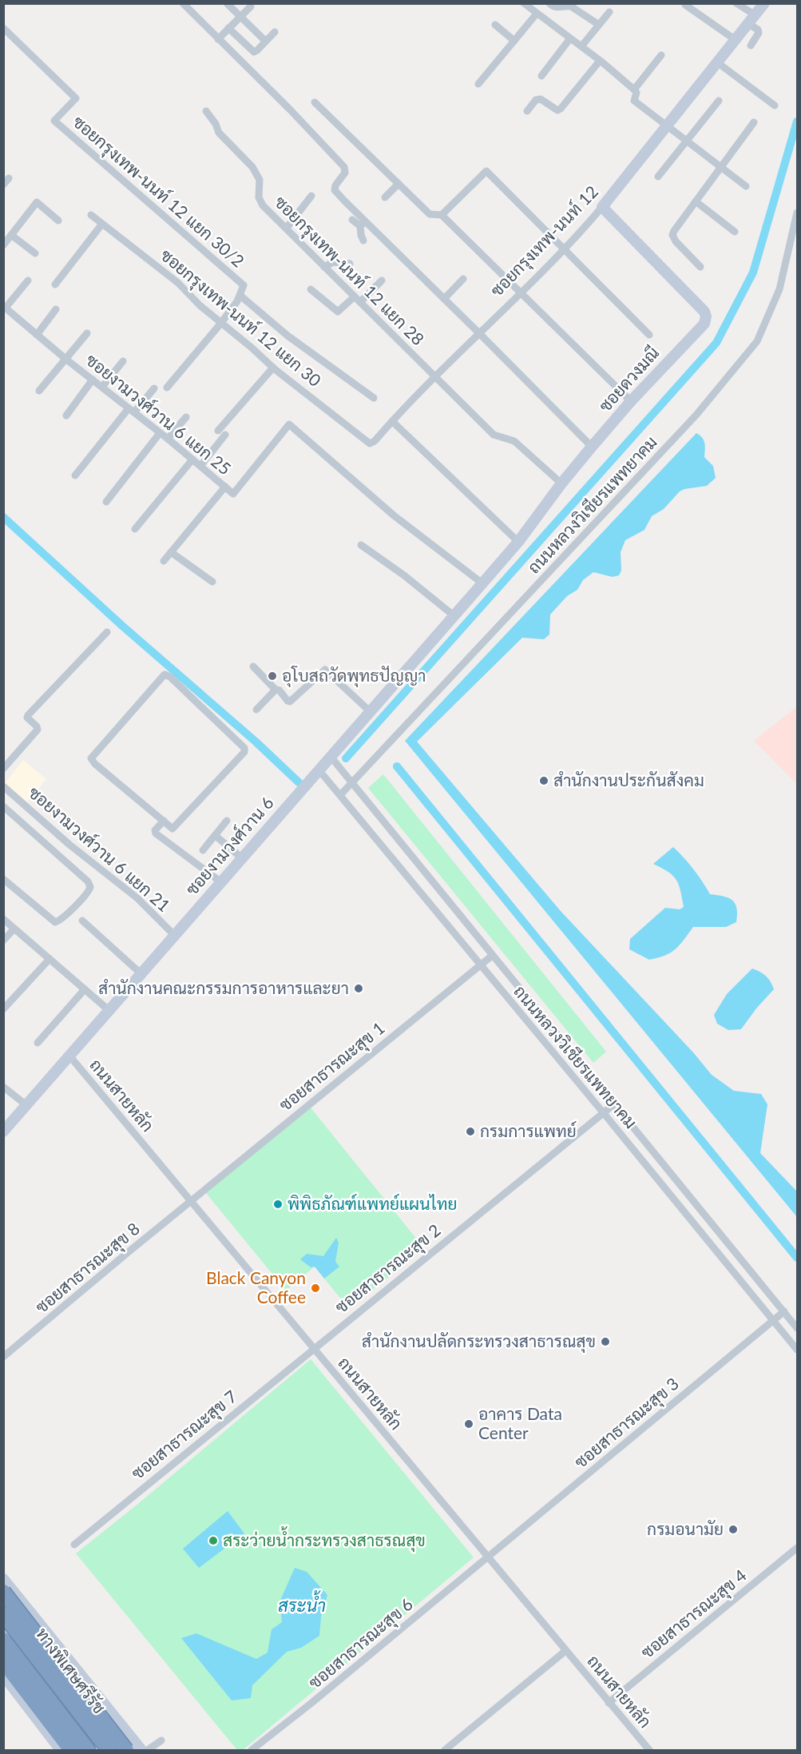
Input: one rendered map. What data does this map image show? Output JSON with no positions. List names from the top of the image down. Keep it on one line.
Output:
{"streets":{"highway":["ทางพิเศษศรีรัช"],"street":["ซอยกรุงเทพ-นนท์ 12 แยก 30/2","ซอยกรุงเทพ-นนท์ 12","ซอยกรุงเทพ-นนท์ 12 แยก 28","ซอยกรุงเทพ-นนท์ 12 แยก 30","ซอยดวงมณี","ซอยงามวงศ์วาน 6 แยก 25","ถนนหลวงวิเชียรแพทยาคม","ซอยงามวงศ์วาน 6","ซอยงามวงศ์วาน 6 แยก 21","ซอยสาธารณะสุข 1","ถนนสายหลัก","ซอยสาธารณะสุข 8","ซอยสาธารณะสุข 2","ซอยสาธารณะสุข 3","ซอยสาธารณะสุข 7","ซอยสาธารณะสุข 4","ซอยสาธารณะสุข 6"]},"crossings":[["ซอยกรุงเทพ-นนท์ 12 แยก 30/2","ซอยกรุงเทพ-นนท์ 12 แยก 30"],["ซอยกรุงเทพ-นนท์ 12","ซอยกรุงเทพ-นนท์ 12 แยก 28"],["ซอยกรุงเทพ-นนท์ 12","ซอยกรุงเทพ-นนท์ 12 แยก 30"],["ซอยกรุงเทพ-นนท์ 12","ซอยดวงมณี"],["ซอยกรุงเทพ-นนท์ 12 แยก 28","ซอยดวงมณี"],["ซอยดวงมณี","ซอยงามวงศ์วาน 6 แยก 25"],["ซอยดวงมณี","ซอยงามวงศ์วาน 6"],["ซอยงามวงศ์วาน 6 แยก 25","ซอยงามวงศ์วาน 6"],["ถนนหลวงวิเชียรแพทยาคม","ซอยสาธารณะสุข 1"],["ถนนหลวงวิเชียรแพทยาคม","ซอยสาธารณะสุข 2"],["ถนนหลวงวิเชียรแพทยาคม","ซอยสาธารณะสุข 3"],["ซอยงามวงศ์วาน 6","ซอยงามวงศ์วาน 6 แยก 21"],["ซอยงามวงศ์วาน 6","ถนนสายหลัก"],["ซอยสาธารณะสุข 1","ถนนสายหลัก"],["ซอยสาธารณะสุข 1","ซอยสาธารณะสุข 8"],["ถนนสายหลัก","ซอยสาธารณะสุข 8"],["ถนนสายหลัก","ซอยสาธารณะสุข 2"],["ถนนสายหลัก","ซอยสาธารณะสุข 3"],["ถนนสายหลัก","ซอยสาธารณะสุข 7"],["ถนนสายหลัก","ซอยสาธารณะสุข 4"],["ถนนสายหลัก","ซอยสาธารณะสุข 6"],["ซอยสาธารณะสุข 2","ซอยสาธารณะสุข 7"],["ซอยสาธารณะสุข 3","ซอยสาธารณะสุข 6"]],"water":["สระน้ำ"],"places":["อุโบสถวัดพุทธปัญญา","สำนักงานประกันสังคม","สำนักงานคณะกรรมการอาหารและยา","กรมการแพทย์","พิพิธภัณฑ์แพทย์แผนไทย","Black Canyon Coffee","สำนักงานปลัดกระทรวงสาธารณสุข","อาคาร Data Center","กรมอนามัย","สระว่ายน้ำกระทรวงสาธรณสุข"]}
